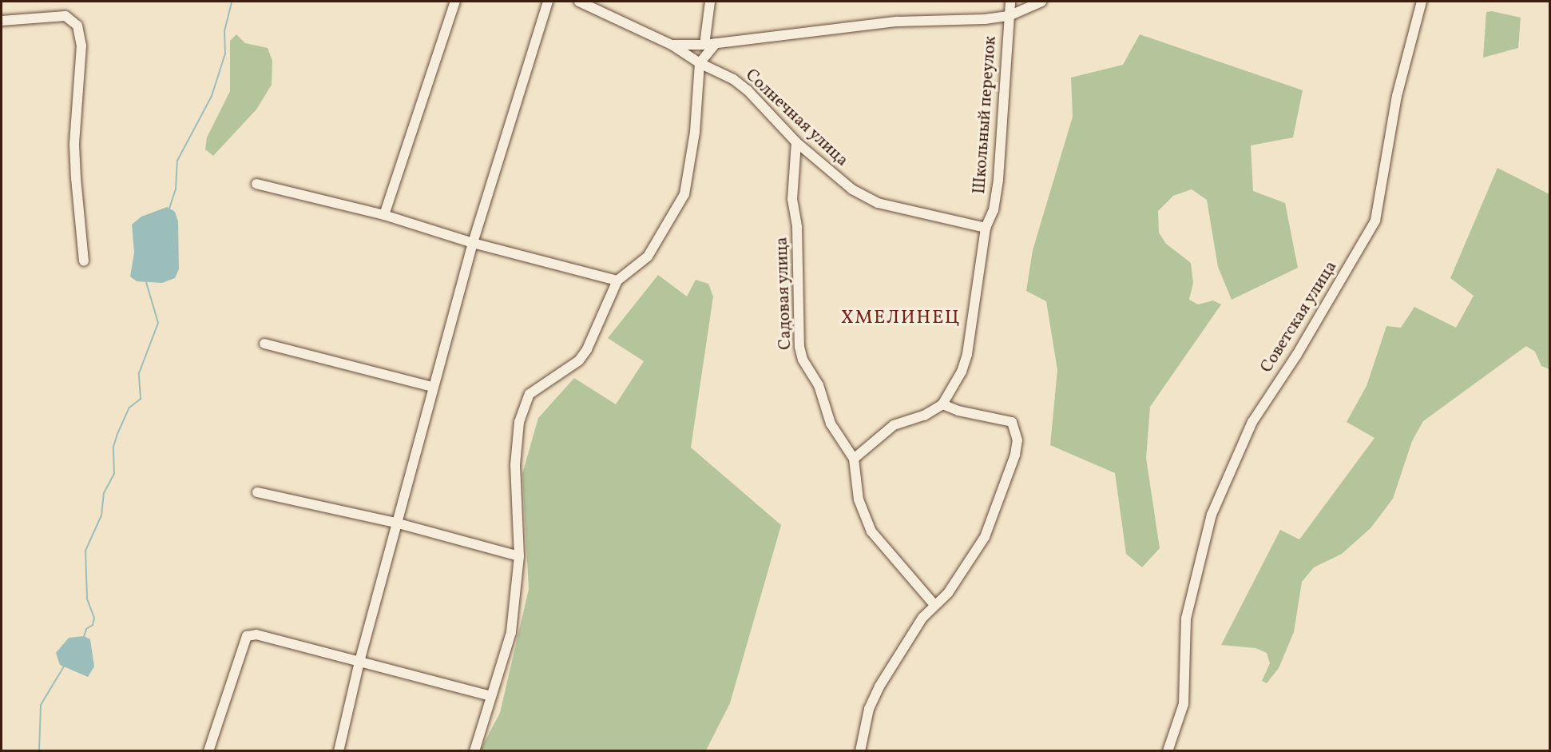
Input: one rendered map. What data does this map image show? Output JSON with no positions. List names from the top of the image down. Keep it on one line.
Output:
{"streets":{"street":["Школьный переулок","Солнечная улица","Садовая улица","Советская улица"]},"crossings":[["Школьный переулок","Солнечная улица"],["Школьный переулок","Садовая улица"],["Солнечная улица","Садовая улица"]],"districts":["ХМЕЛИНЕЦ"]}
